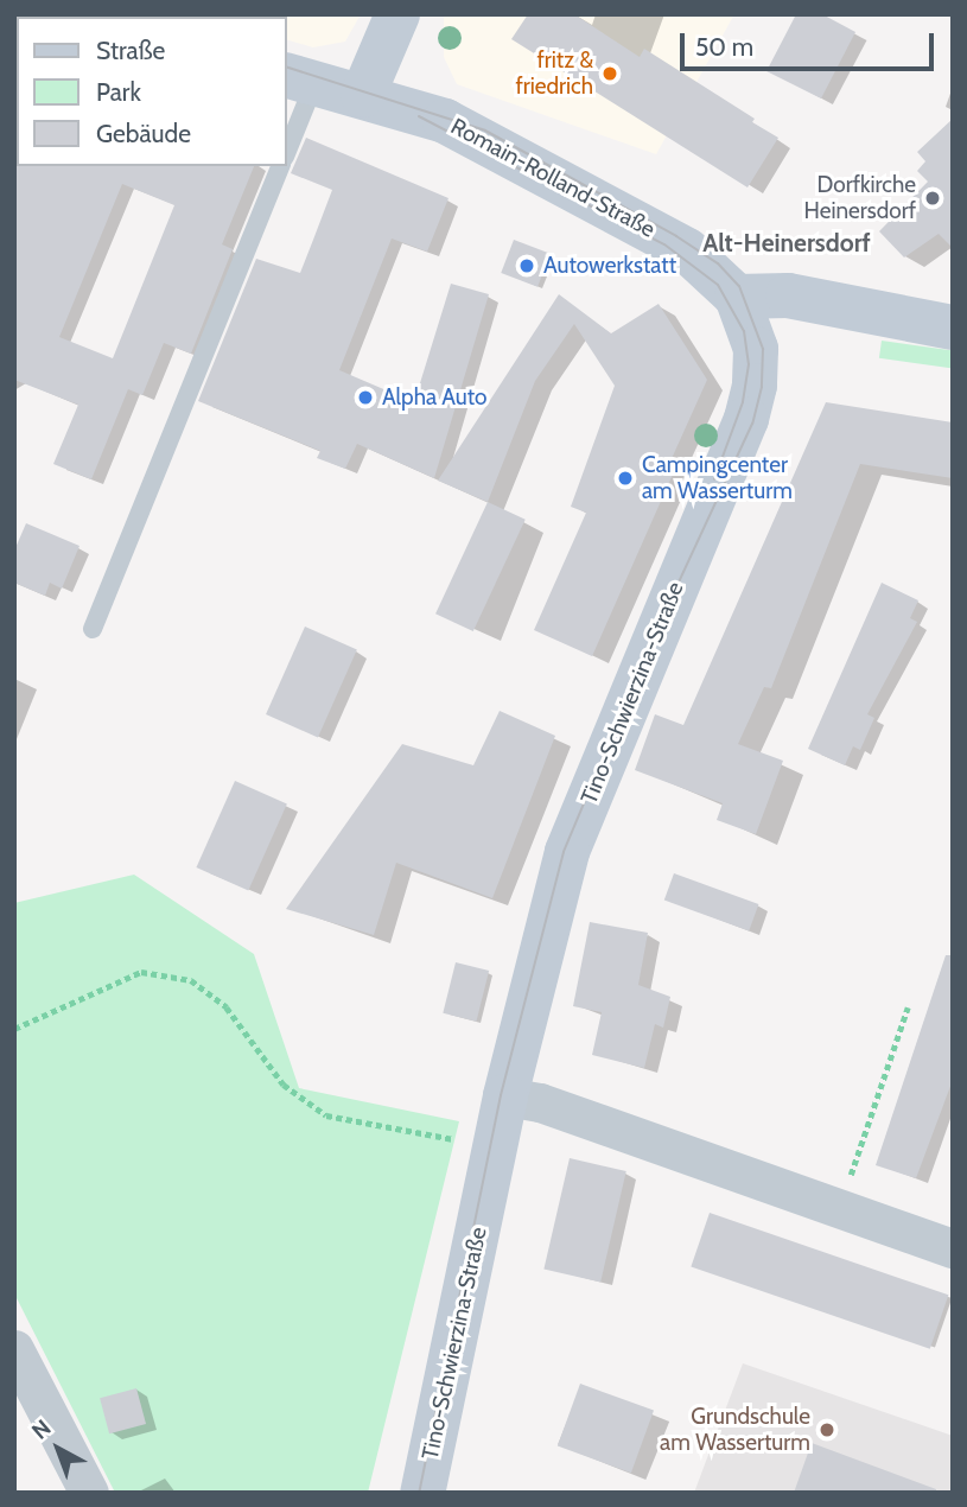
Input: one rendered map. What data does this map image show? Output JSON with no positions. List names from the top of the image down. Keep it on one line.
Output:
{"streets":{"main road":["Romain-Rolland-Straße","Tino-Schwierzina-Straße"]},"crossings":[["Romain-Rolland-Straße","Tino-Schwierzina-Straße"]],"districts":["Alt-Heinersdorf"],"places":["fritz & friedrich","Dorfkirche Heinersdorf","Autowerkstatt","Alpha Auto","Campingcenter am Wasserturm","Grundschule am Wasserturm"],"legend":["Straße","Park","Gebäude"],"scale_bar":"50 m","north":"top left"}
